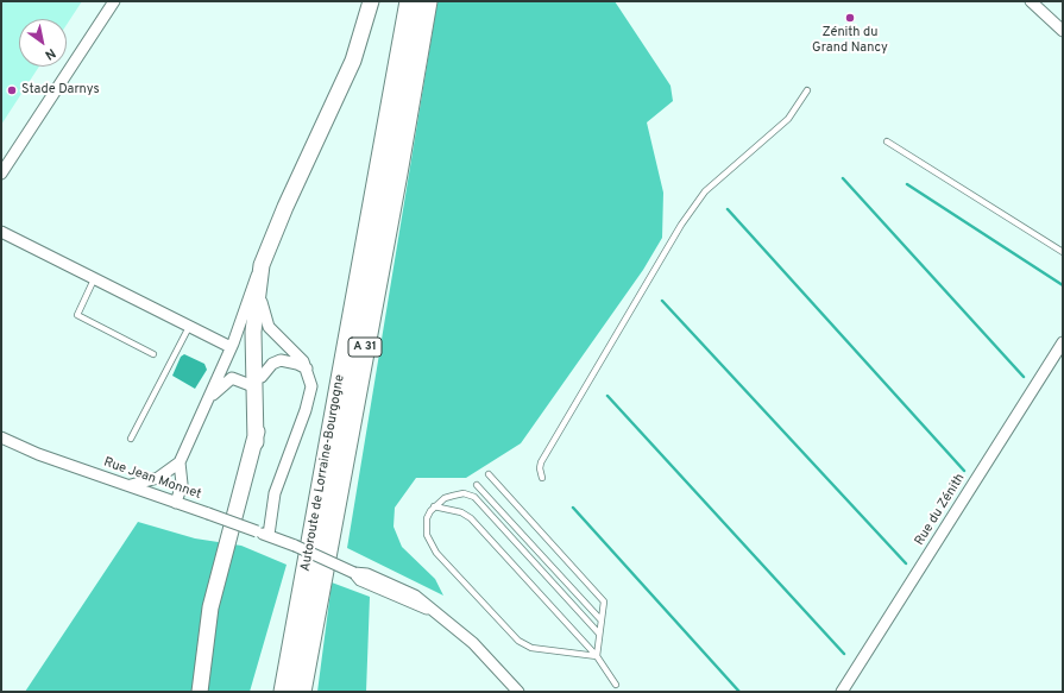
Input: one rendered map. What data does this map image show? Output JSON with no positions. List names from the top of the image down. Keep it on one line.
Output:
{"streets":{"highway":["A 31","Autoroute de Lorraine-Bourgogne"],"street":["Rue Jean Monnet","Rue du Zénith"]},"places":["Zénith du Grand Nancy","Stade Darnys"],"north":"bottom right"}
